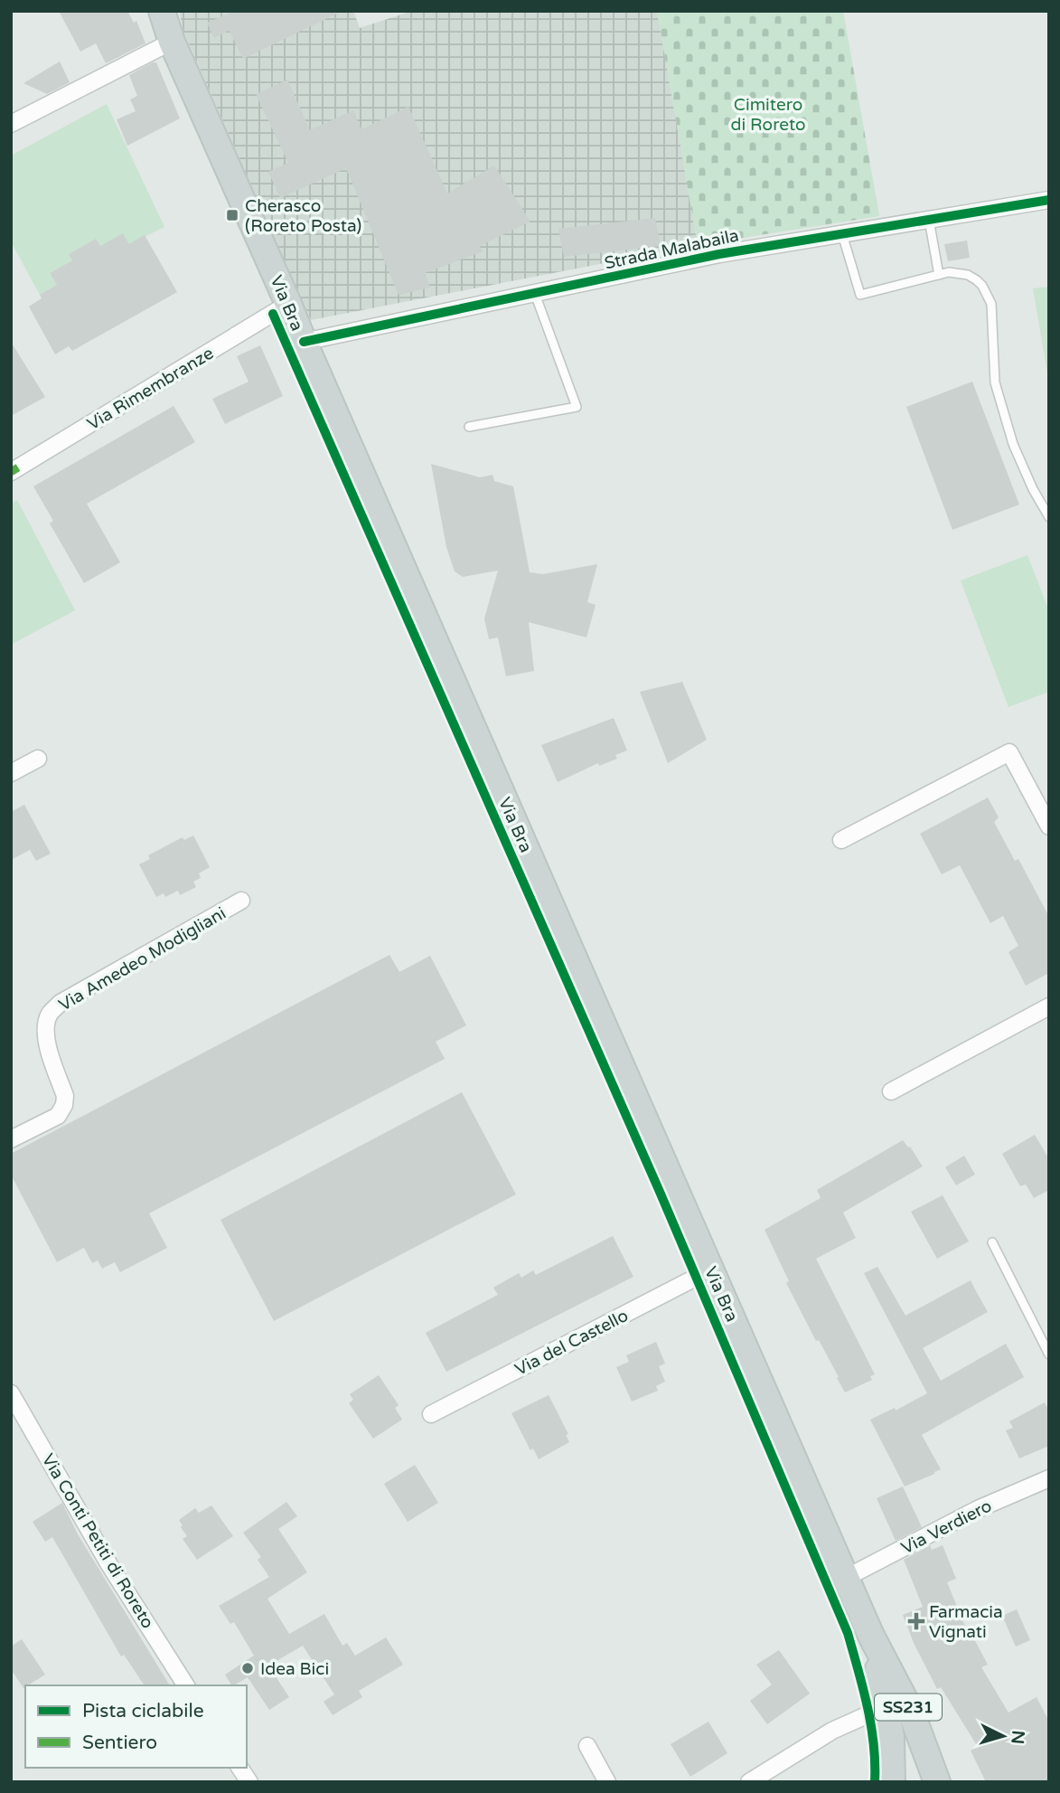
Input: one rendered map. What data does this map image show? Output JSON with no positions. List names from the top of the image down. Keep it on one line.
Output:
{"streets":{"main road":["Via Bra","SS231"],"street":["Strada Malabaila","Via Rimembranze","Via Amedeo Modigliani","Via del Castello","Via Verdiero","Via Conti Petiti di Roreto"]},"crossings":[["Strada Malabaila","Via Bra"],["Via Bra","Via Rimembranze"],["Via Bra","Via del Castello"],["Via Bra","Via Verdiero"]],"parks":["Cimitero di Roreto"],"places":{"transit":["Cherasco (Roreto Posta)"],"health":["Farmacia Vignati"],"other":["Idea Bici"]},"legend":["Pista ciclabile","Sentiero"],"north":"right"}
